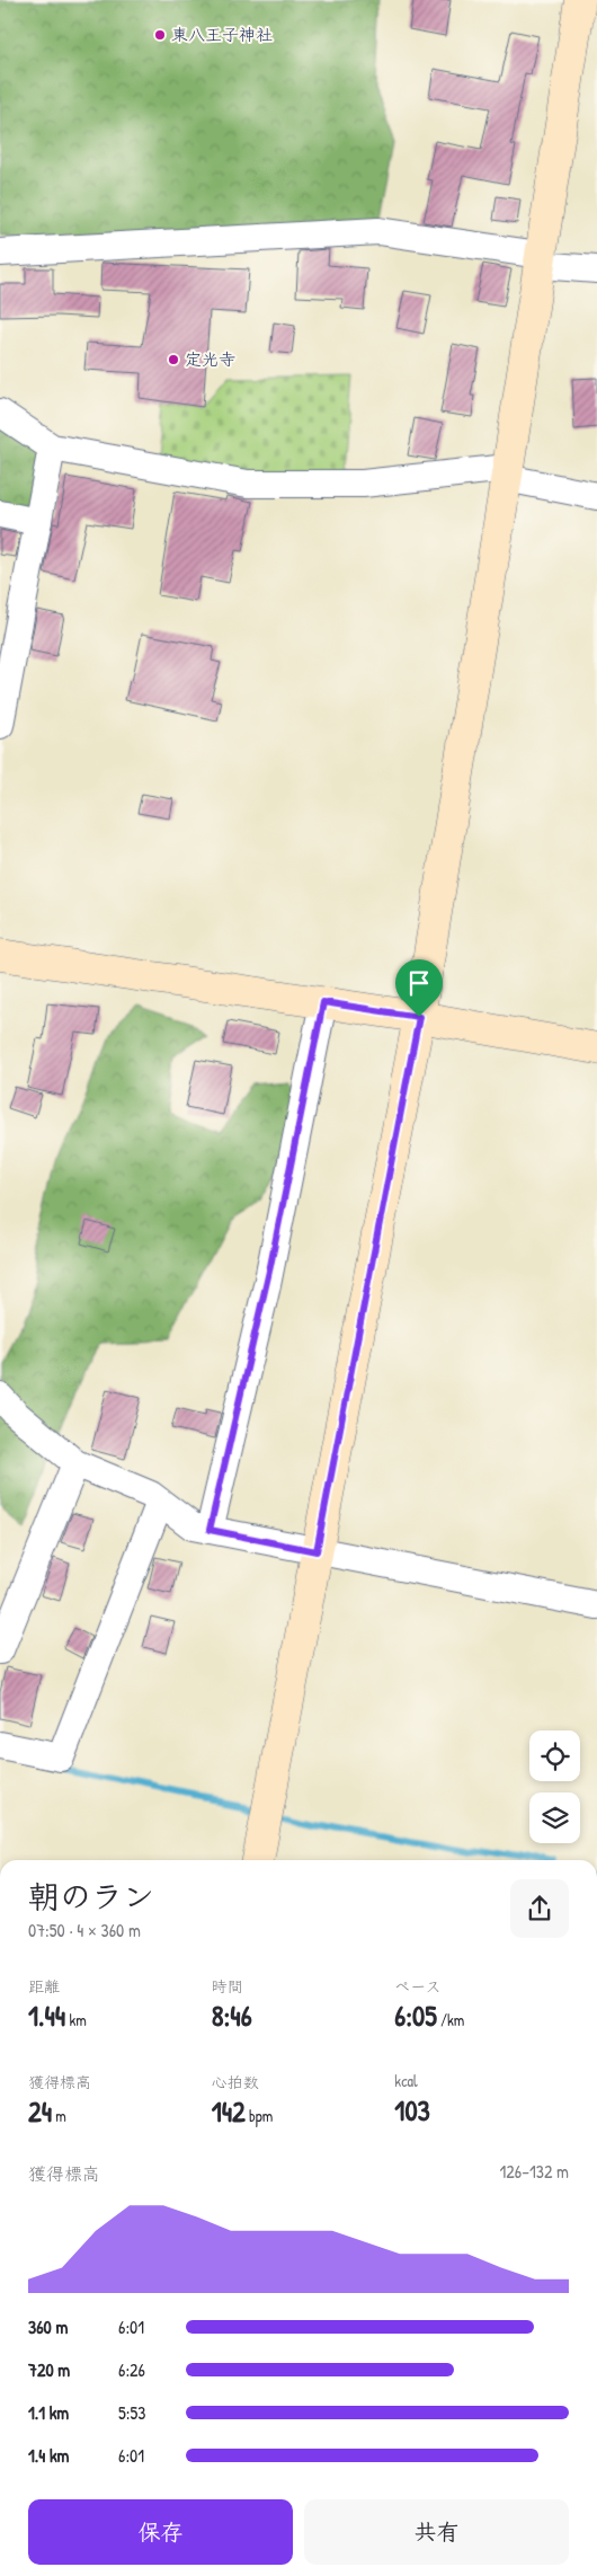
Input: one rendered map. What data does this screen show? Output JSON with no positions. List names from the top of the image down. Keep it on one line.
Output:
{"places":["東八王子神社","定光寺"],"page":{"heading":["朝のラン","07:50 · 4 × 360 m"],"stats":[["距離","1.44 km"],["時間","8:46"],["ペース","6:05 /km"],["獲得標高","24 m"],["心拍数","142 bpm"],["kcal","103"]],"chart":["獲得標高","126–132 m"],"list":[{"name":"360 m","note":"6:01"},{"name":"720 m","note":"6:26"},{"name":"1.1 km","note":"5:53"},{"name":"1.4 km","note":"6:01"}],"buttons":["保存","共有"]}}
